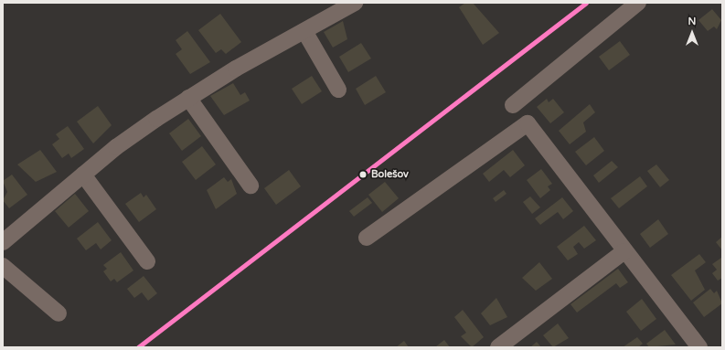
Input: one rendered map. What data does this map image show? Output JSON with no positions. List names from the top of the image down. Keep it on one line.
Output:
{"places":["Bolešov"],"north":"top"}
